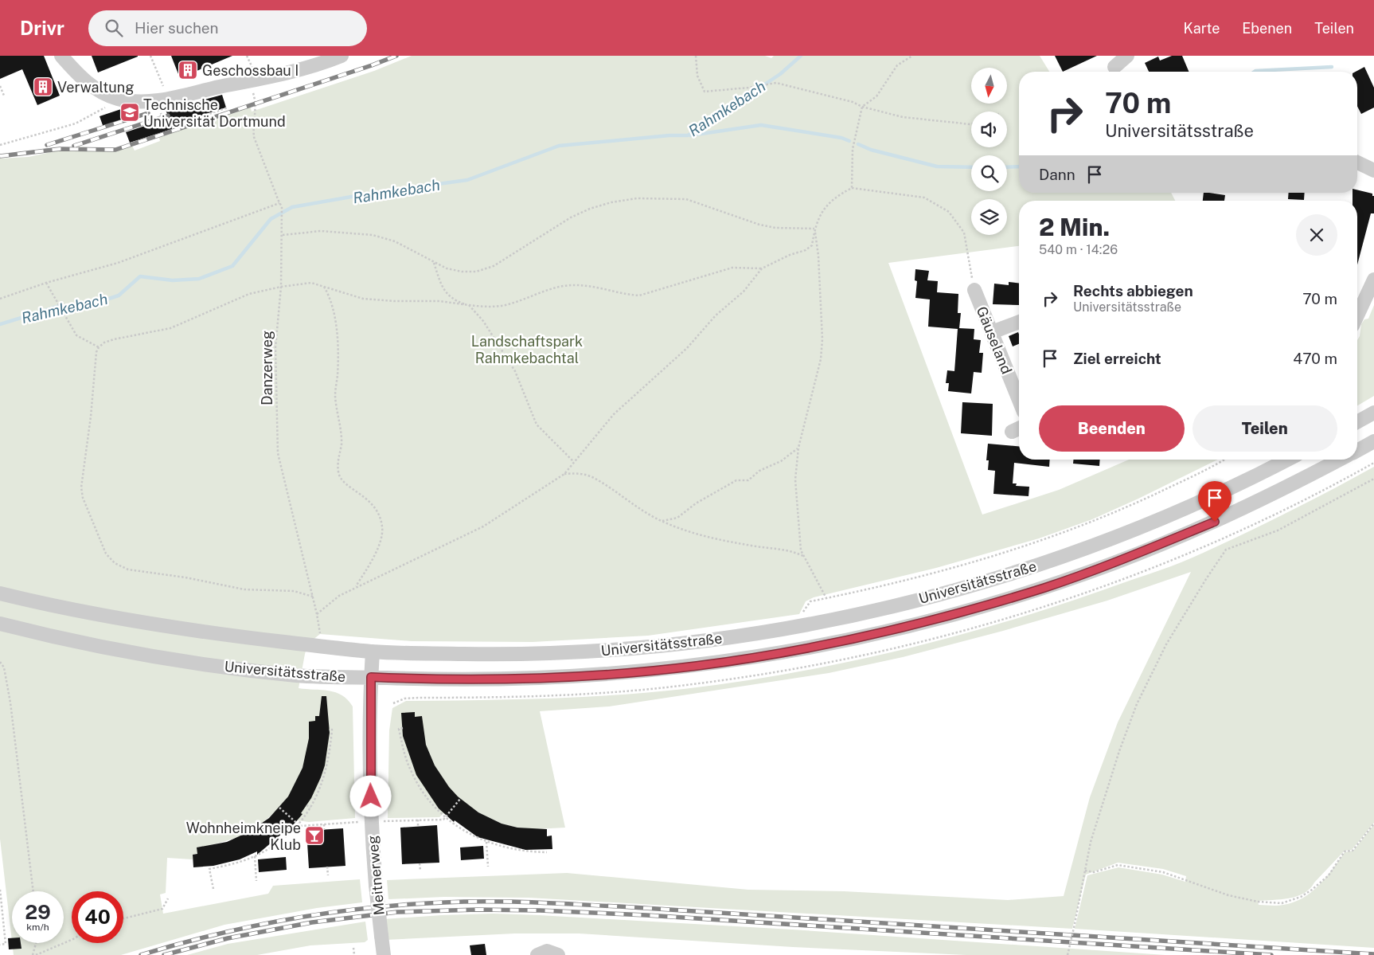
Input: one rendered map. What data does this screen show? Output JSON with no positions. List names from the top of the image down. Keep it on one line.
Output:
{"streets":{"street":["Gäuseland","Universitätsstraße","Meitnerweg"],"path":["Danzerweg"]},"crossings":[["Universitätsstraße","Meitnerweg"]],"water":["Rahmkebach"],"parks":["Landschaftspark Rahmkebachtal"],"places":{"building":["Geschossbau I","Verwaltung"],"school or university":["Technische Universität Dortmund"],"bar":["Wohnheimkneipe Klub"]},"north":"bottom","page":{"header":"Drivr","search":"Hier suchen","nav":["Karte","Ebenen","Teilen"],"turn":["70 m","Universitätsstraße"],"then":"Dann","heading":["2 Min.","540 m · 14:26"],"list":[{"name":"Rechts abbiegen","note":"Universitätsstraße","value":"70 m"},{"name":"Ziel erreicht","value":"470 m"}],"buttons":["Beenden","Teilen"],"speed":"29 km/h","limit":"40"}}
